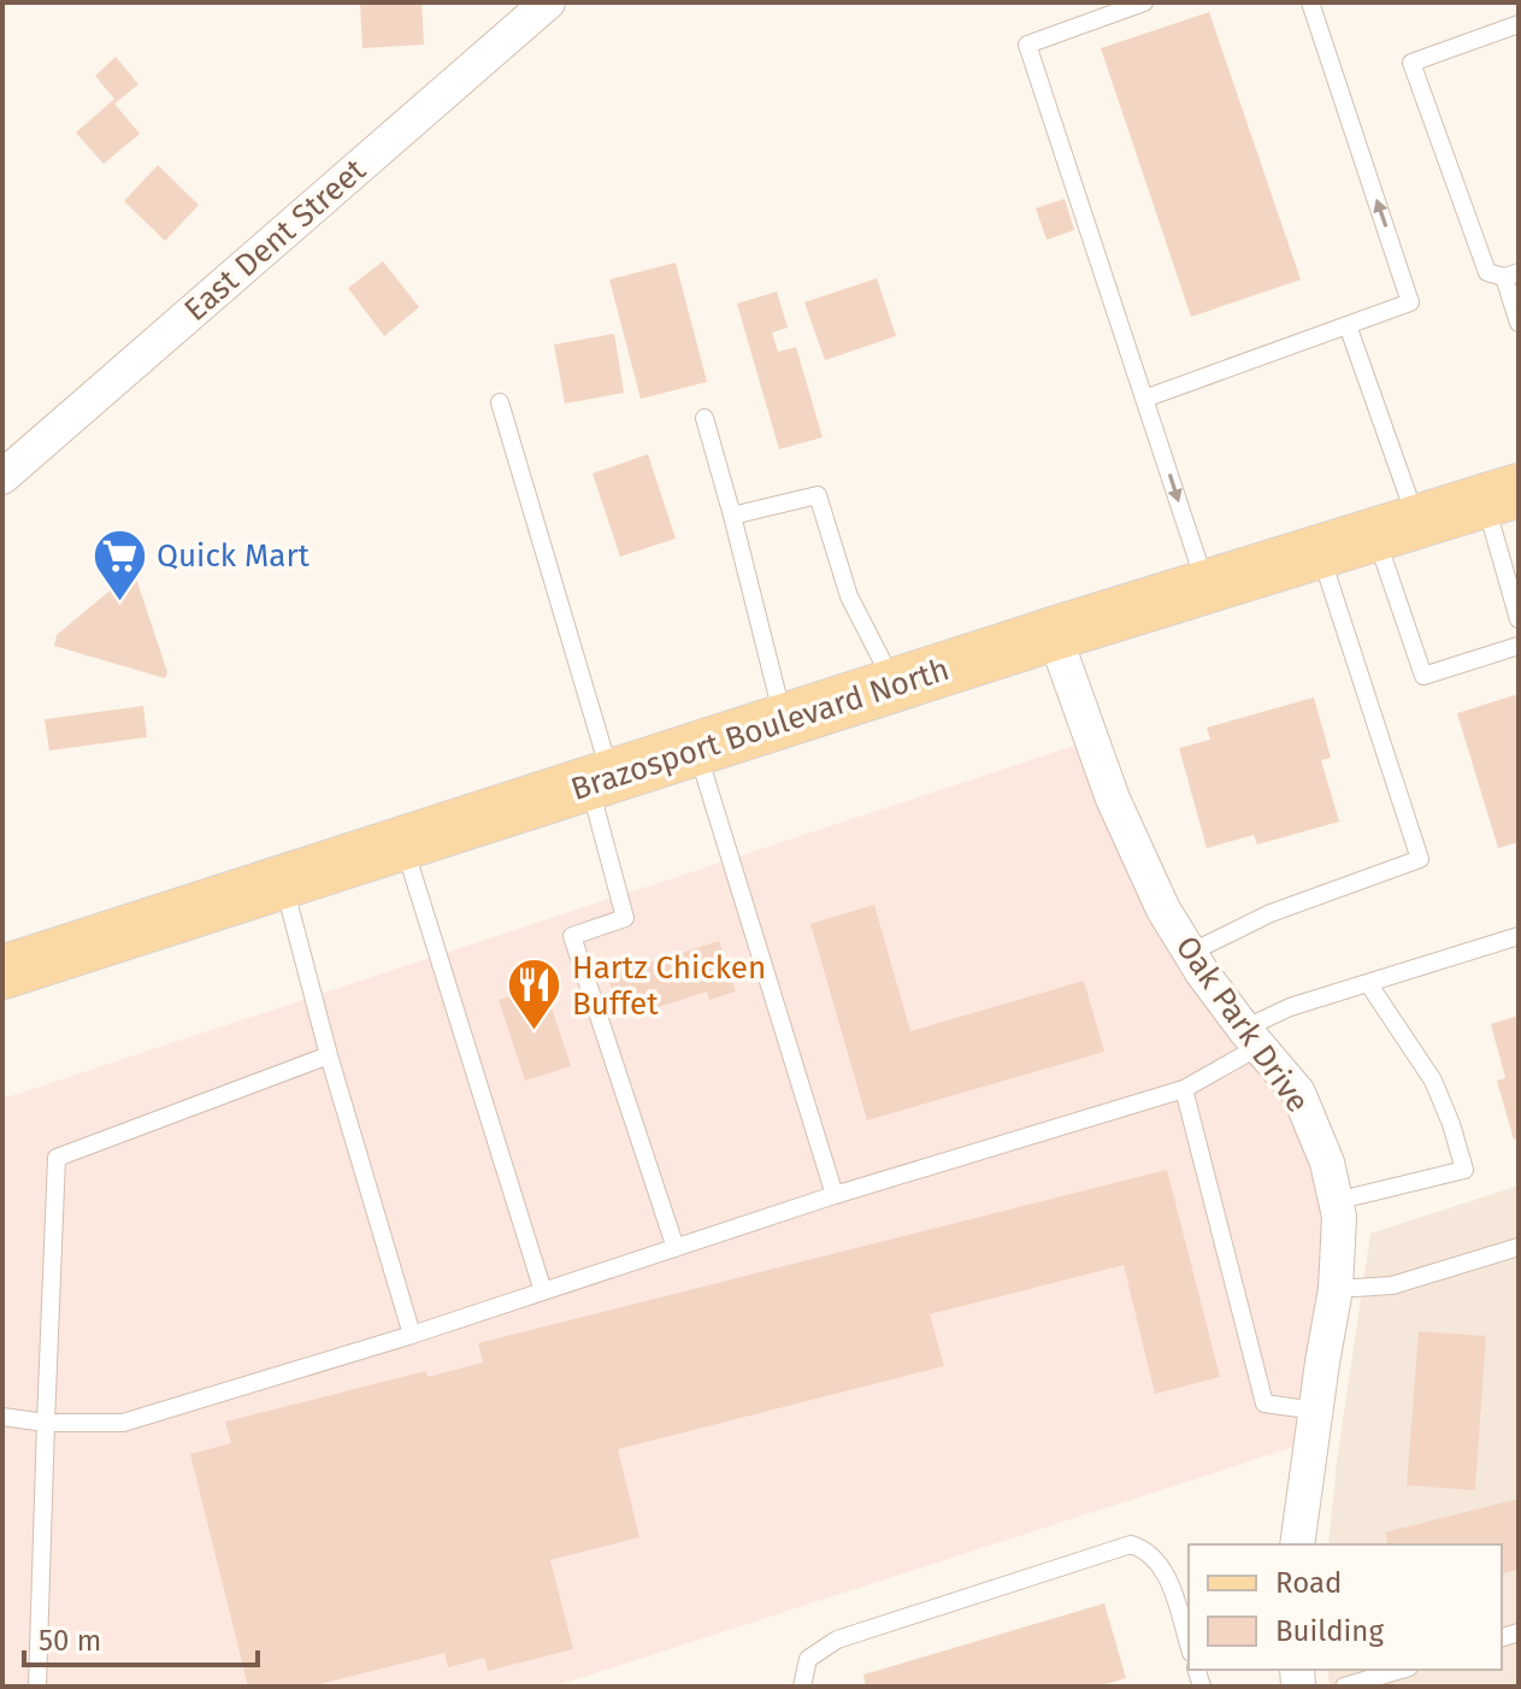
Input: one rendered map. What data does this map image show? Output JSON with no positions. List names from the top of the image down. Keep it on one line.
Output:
{"streets":{"main road":["Brazosport Boulevard North"],"street":["East Dent Street","Oak Park Drive"]},"crossings":[["Brazosport Boulevard North","Oak Park Drive"]],"places":{"supermarket":["Quick Mart"],"restaurant":["Hartz Chicken Buffet"]},"legend":["Road","Building"],"scale_bar":"50 m"}
